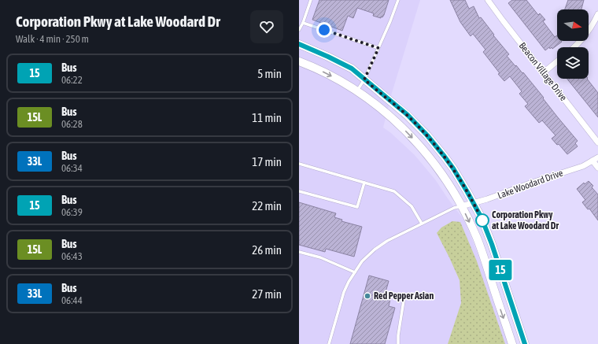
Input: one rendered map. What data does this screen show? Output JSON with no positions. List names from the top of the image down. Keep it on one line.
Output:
{"streets":{"street":["Beacon Village Drive","Lake Woodard Drive"]},"places":["Corporation Pkwy at Lake Woodard Dr","Red Pepper Asian"],"lines":["bus line 15"],"north":"right","page":{"heading":["Corporation Pkwy at Lake Woodard Dr","Walk · 4 min · 250 m"],"on_map":"15","list":[{"mark":"15","name":"Bus","note":"06:22","value":"5 min"},{"mark":"15L","name":"Bus","note":"06:28","value":"11 min"},{"mark":"33L","name":"Bus","note":"06:34","value":"17 min"},{"mark":"15","name":"Bus","note":"06:39","value":"22 min"},{"mark":"15L","name":"Bus","note":"06:43","value":"26 min"},{"mark":"33L","name":"Bus","note":"06:44","value":"27 min"}]}}
